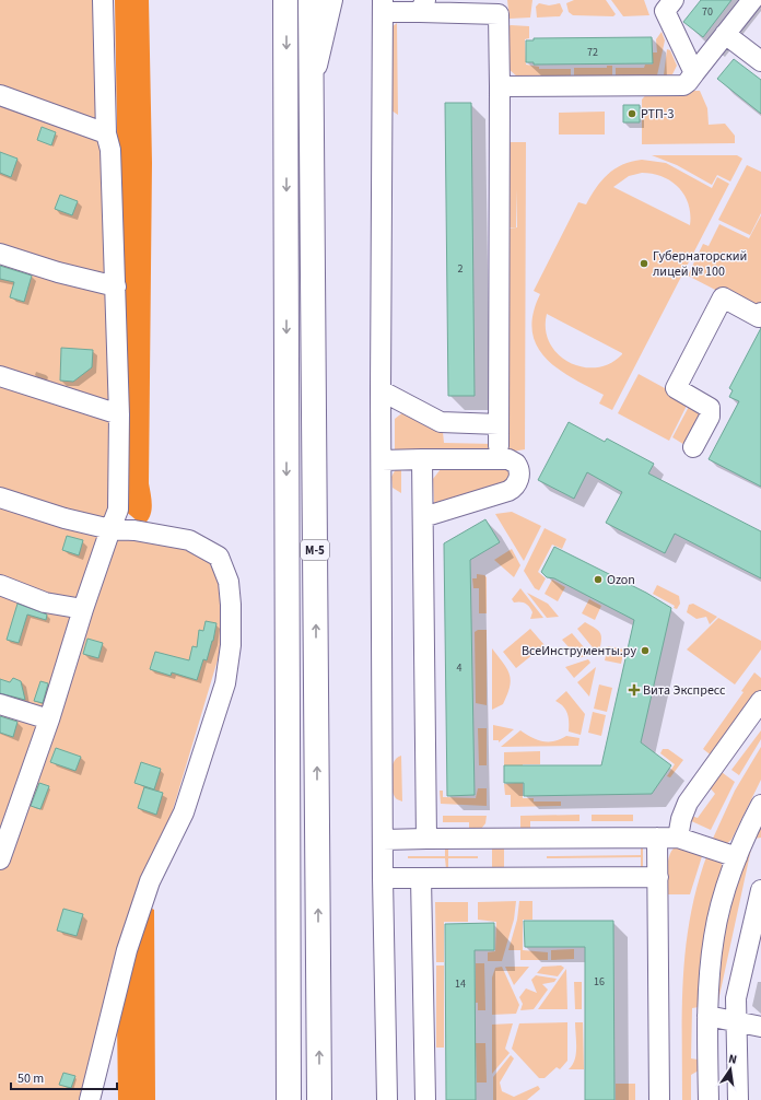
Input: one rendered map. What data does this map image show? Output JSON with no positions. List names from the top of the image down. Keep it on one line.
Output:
{"streets":{"highway":["М-5"]},"places":{"other":["РТП-3","Губернаторский лицей № 100","Ozon","ВсеИнструменты.ру"],"health":["Вита Экспресс"]},"house_numbers":["70","72","2","4","16","14"],"scale_bar":"50 m","north":"top"}
